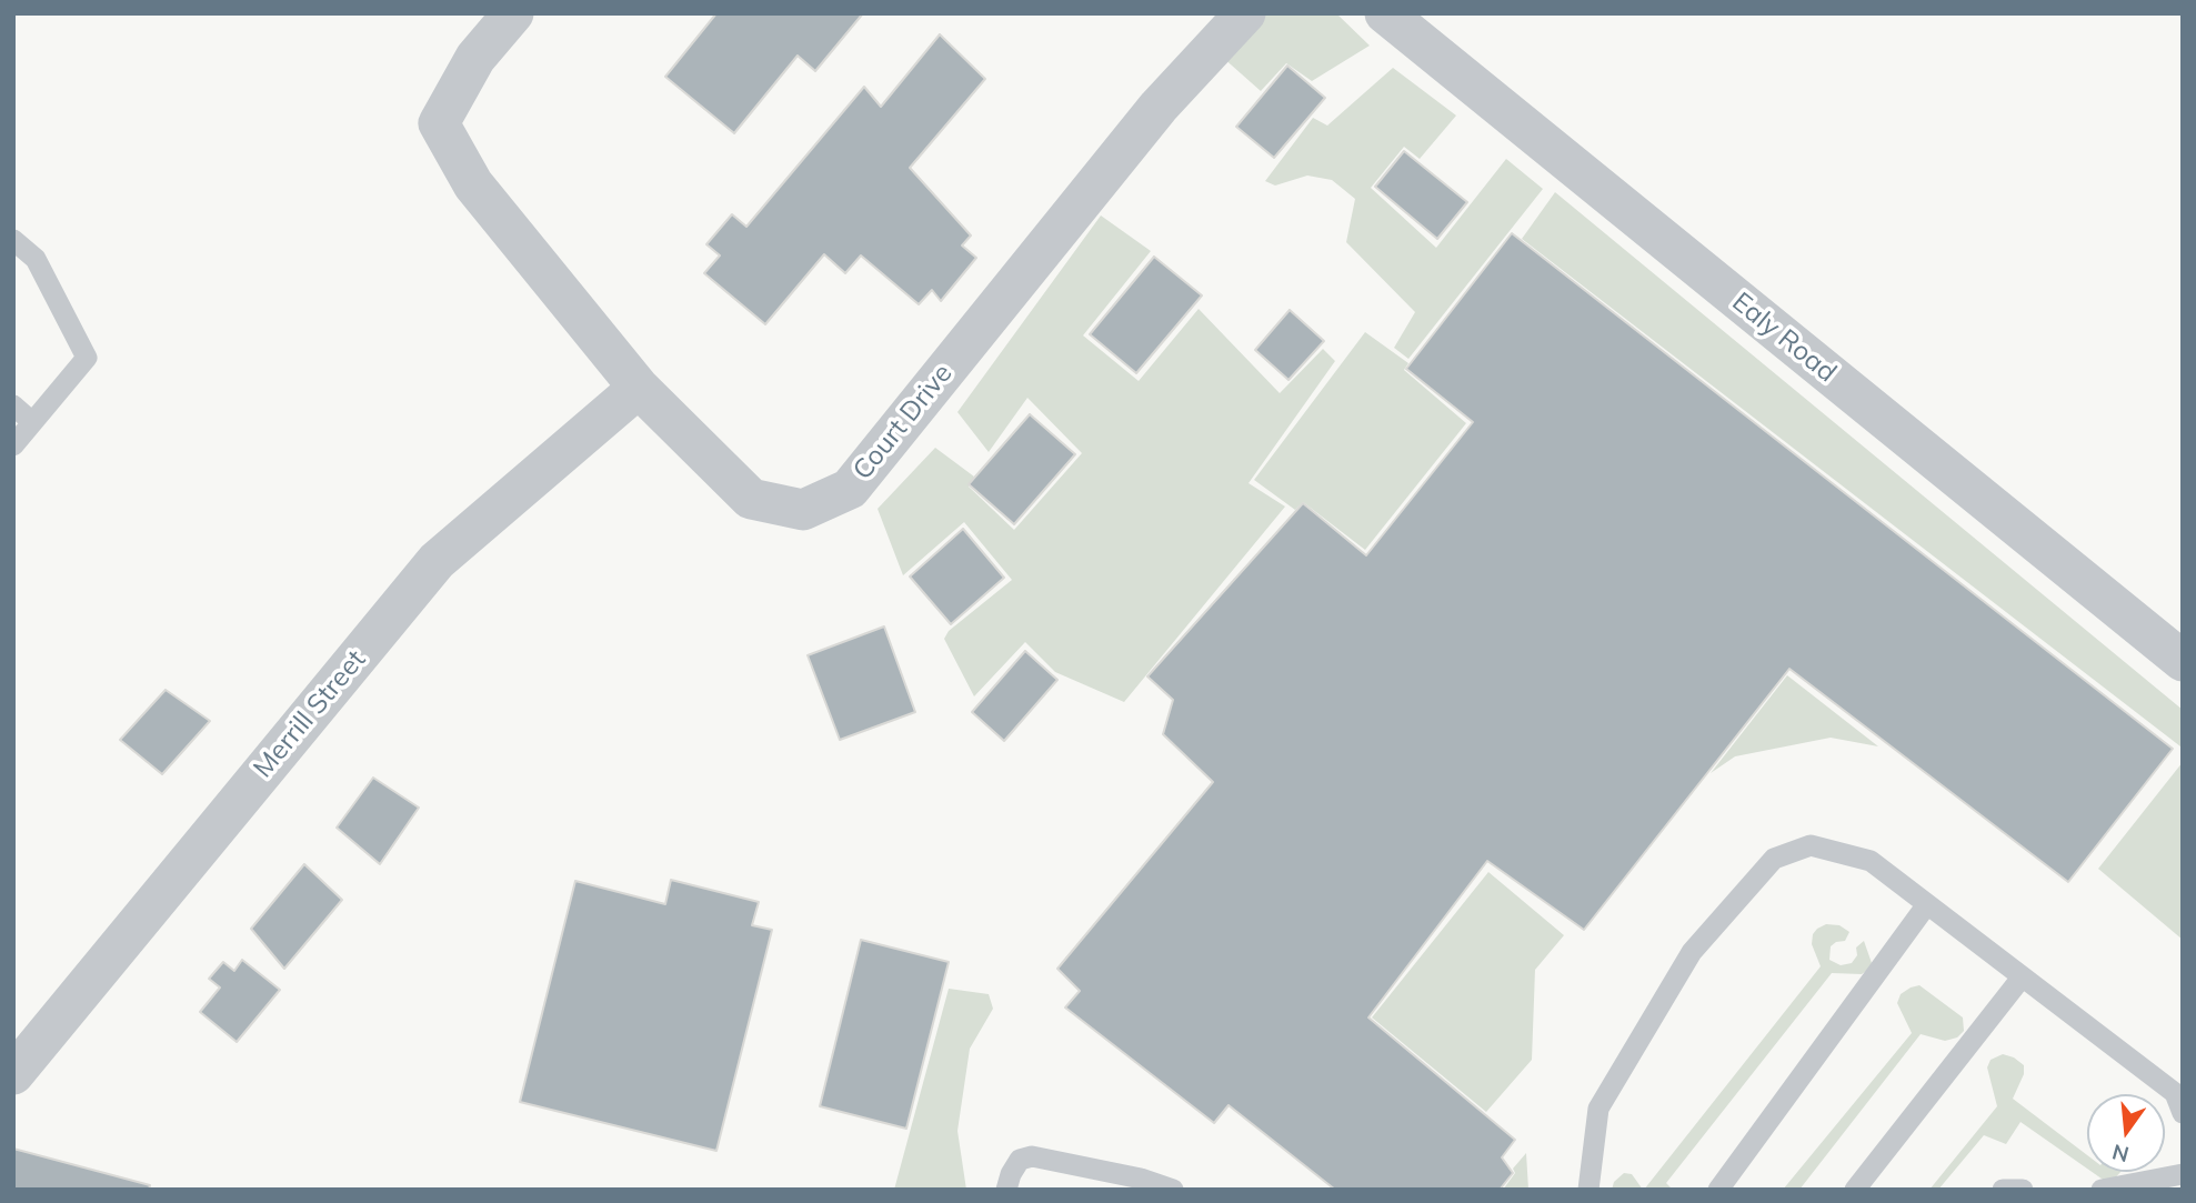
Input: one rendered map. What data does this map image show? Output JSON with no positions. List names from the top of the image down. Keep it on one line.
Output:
{"streets":{"street":["Ealy Road","Court Drive","Merrill Street"]},"crossings":[["Court Drive","Merrill Street"]],"north":"bottom"}
